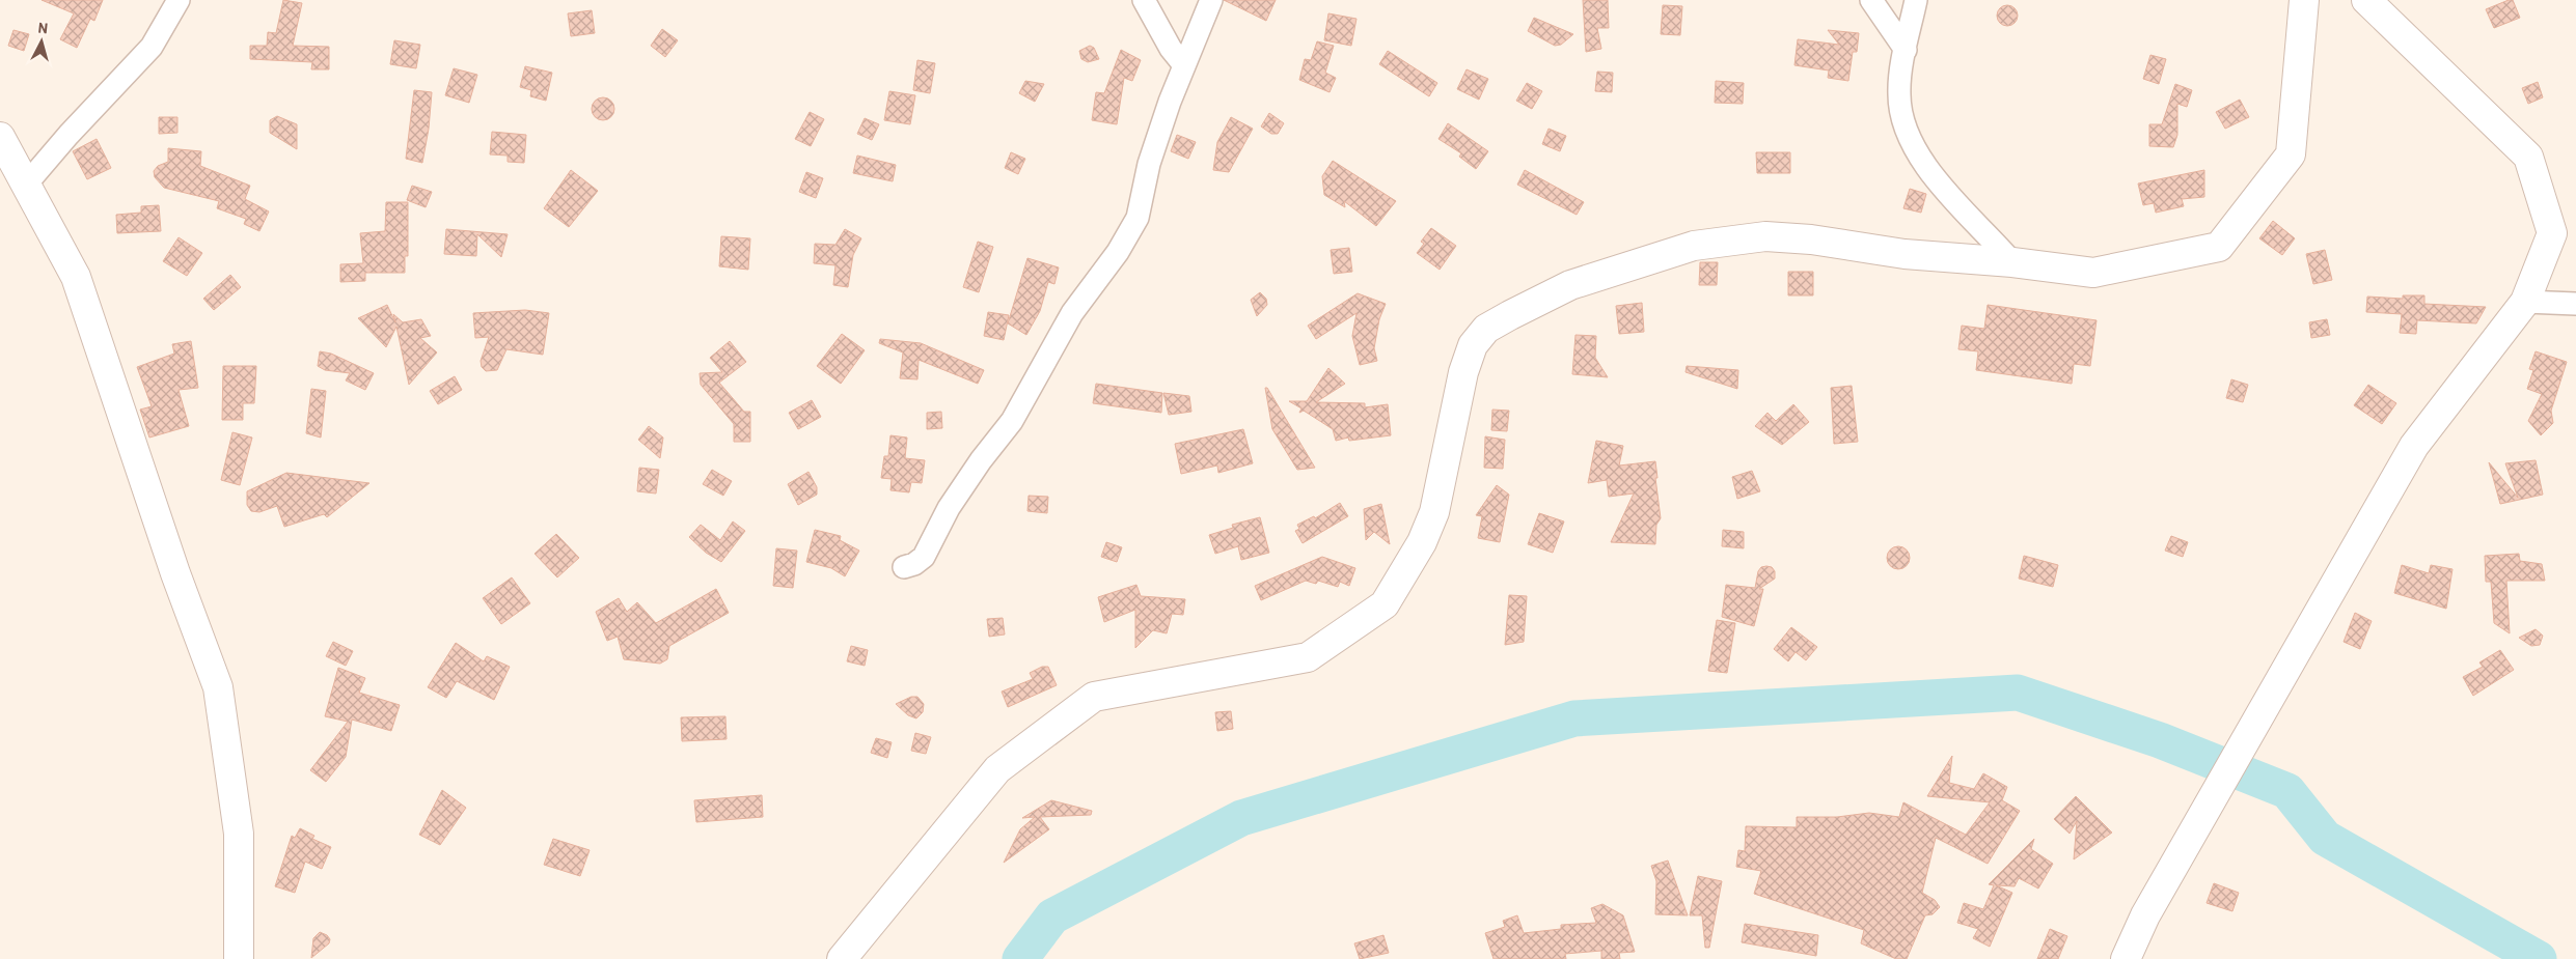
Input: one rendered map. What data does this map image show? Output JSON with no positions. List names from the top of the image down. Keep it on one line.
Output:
{"north":"top"}
